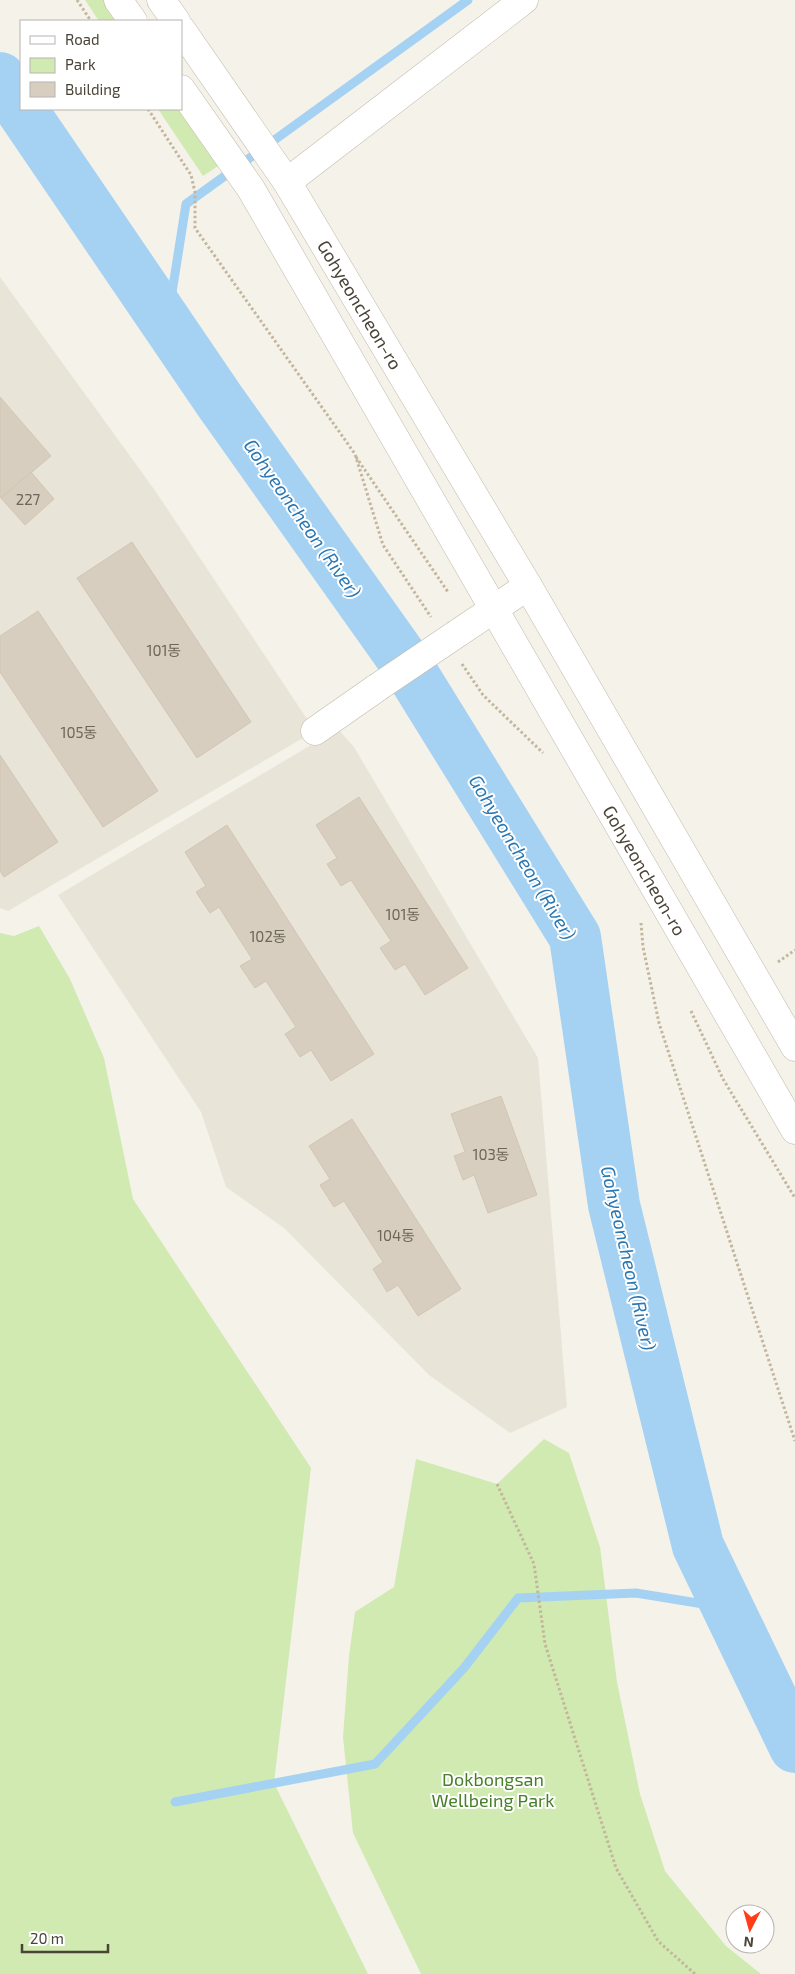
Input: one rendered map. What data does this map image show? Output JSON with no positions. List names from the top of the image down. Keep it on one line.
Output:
{"streets":{"street":["Gohyeoncheon-ro"]},"water":["Gohyeoncheon (River)"],"parks":["Dokbongsan Wellbeing Park"],"house_numbers":["227","101동","105동","101동","102동","103동","104동"],"legend":["Road","Park","Building"],"scale_bar":"20 m","north":"bottom"}
